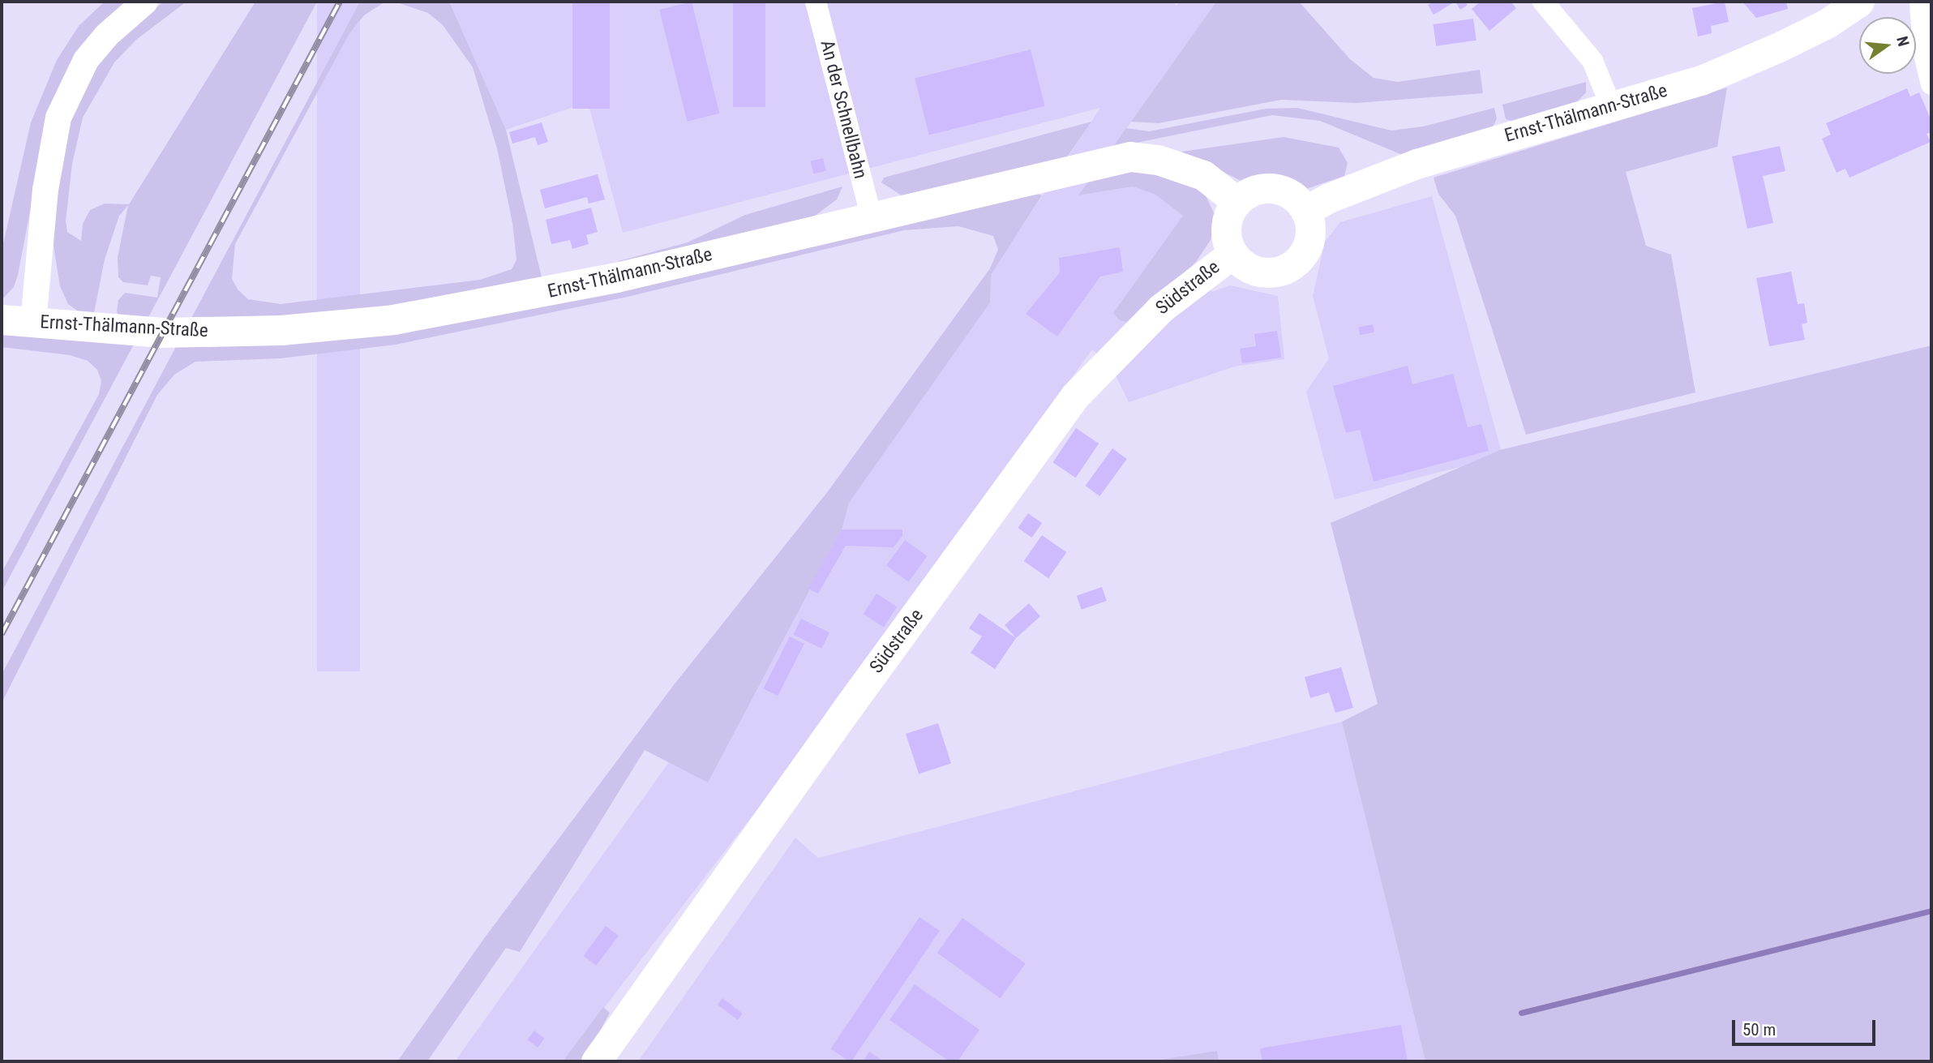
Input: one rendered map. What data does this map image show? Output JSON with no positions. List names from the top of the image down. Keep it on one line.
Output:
{"streets":{"main road":["Ernst-Thälmann-Straße","Südstraße"],"street":["An der Schnellbahn"]},"crossings":[["An der Schnellbahn","Ernst-Thälmann-Straße"],["Ernst-Thälmann-Straße","Südstraße"]],"scale_bar":"50 m","north":"right"}
